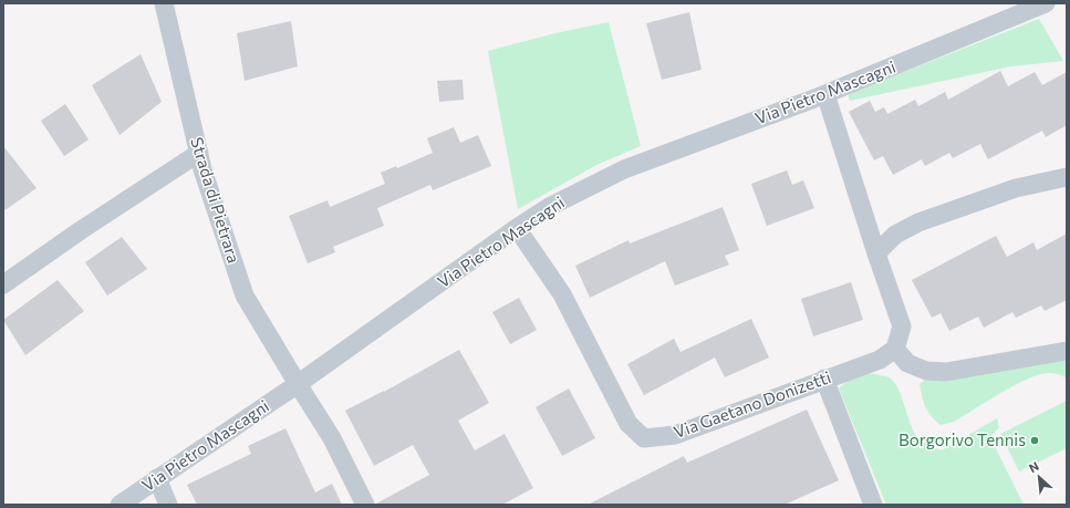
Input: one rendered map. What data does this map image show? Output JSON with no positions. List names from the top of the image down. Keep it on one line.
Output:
{"streets":{"street":["Via Pietro Mascagni","Strada di Pietrara","Via Gaetano Donizetti"]},"crossings":[["Via Pietro Mascagni","Strada di Pietrara"],["Via Pietro Mascagni","Via Gaetano Donizetti"]],"places":["Borgorivo Tennis"],"north":"top left"}
